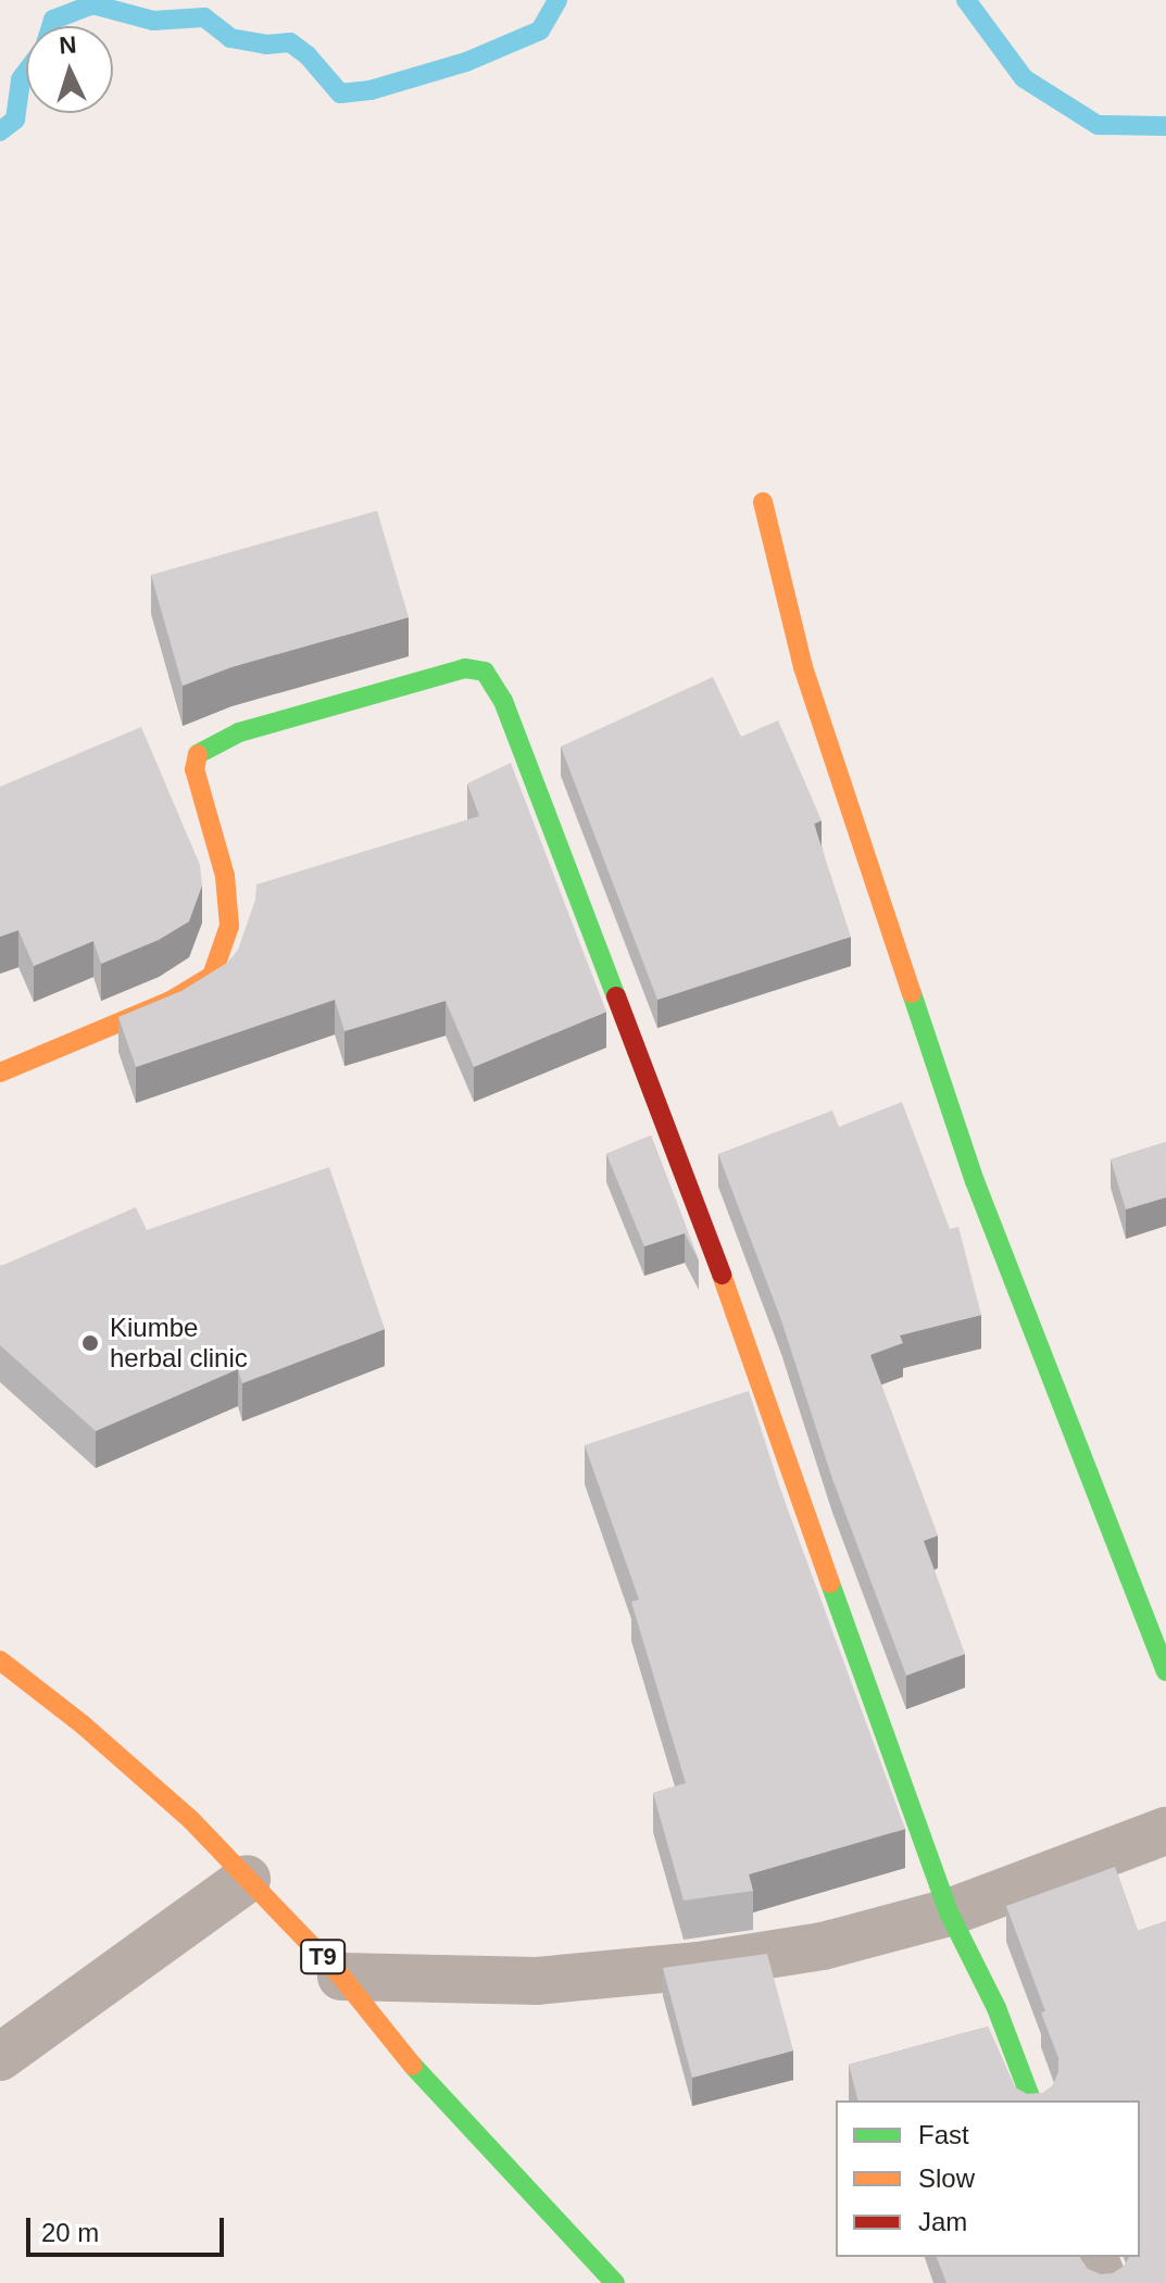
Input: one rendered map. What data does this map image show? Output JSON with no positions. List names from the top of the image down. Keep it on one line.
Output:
{"streets":{"main road":["T9"]},"places":["Kiumbe herbal clinic"],"legend":["Fast","Slow","Jam"],"scale_bar":"20 m","north":"top"}
